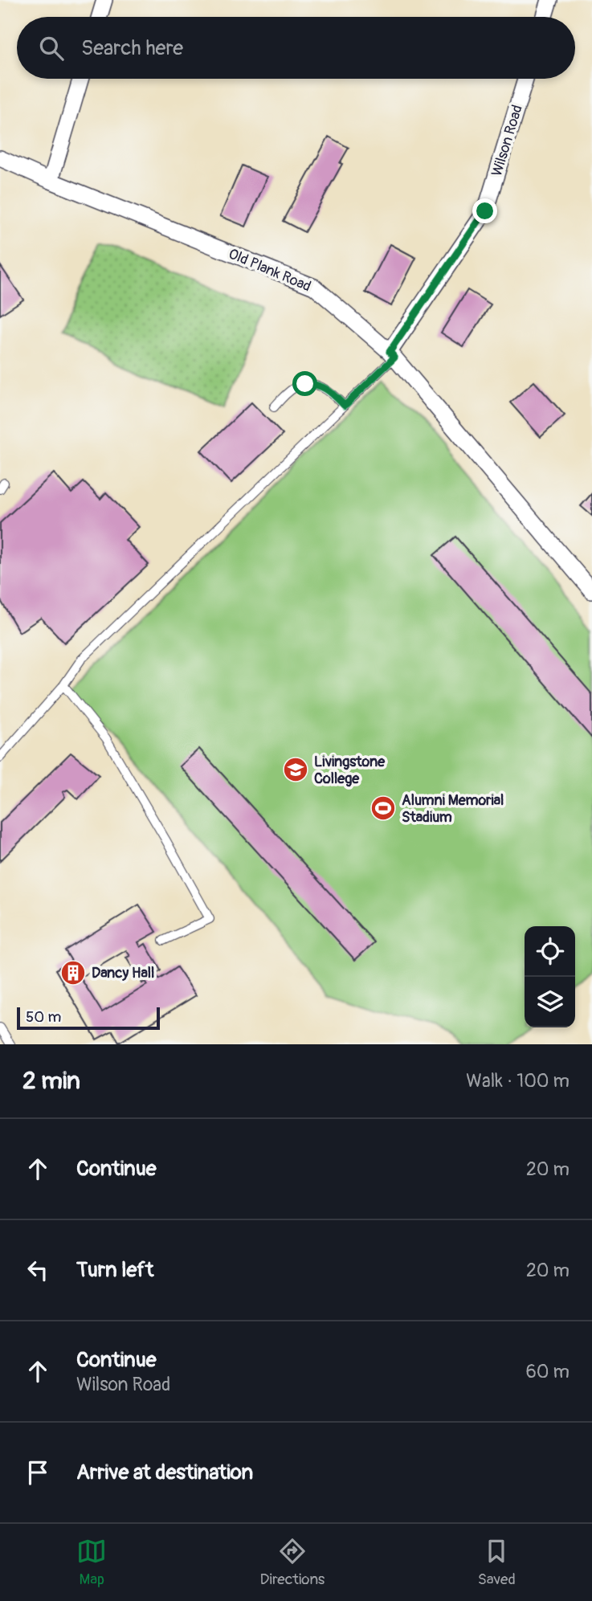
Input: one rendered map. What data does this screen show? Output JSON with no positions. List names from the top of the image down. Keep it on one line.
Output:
{"streets":{"street":["Wilson Road","Old Plank Road"]},"crossings":[["Wilson Road","Old Plank Road"]],"places":{"school or university":["Livingstone College"],"sports":["Alumni Memorial Stadium"],"building":["Dancy Hall"]},"scale_bar":"50 m","page":{"search":"Search here","scale":"50 m","heading":["2 min","Walk · 100 m"],"list":[["Continue","20 m"],["Turn left","20 m"],["Continue","Wilson Road","60 m"],"Arrive at destination"],"nav":["Map","Directions","Saved"]}}
